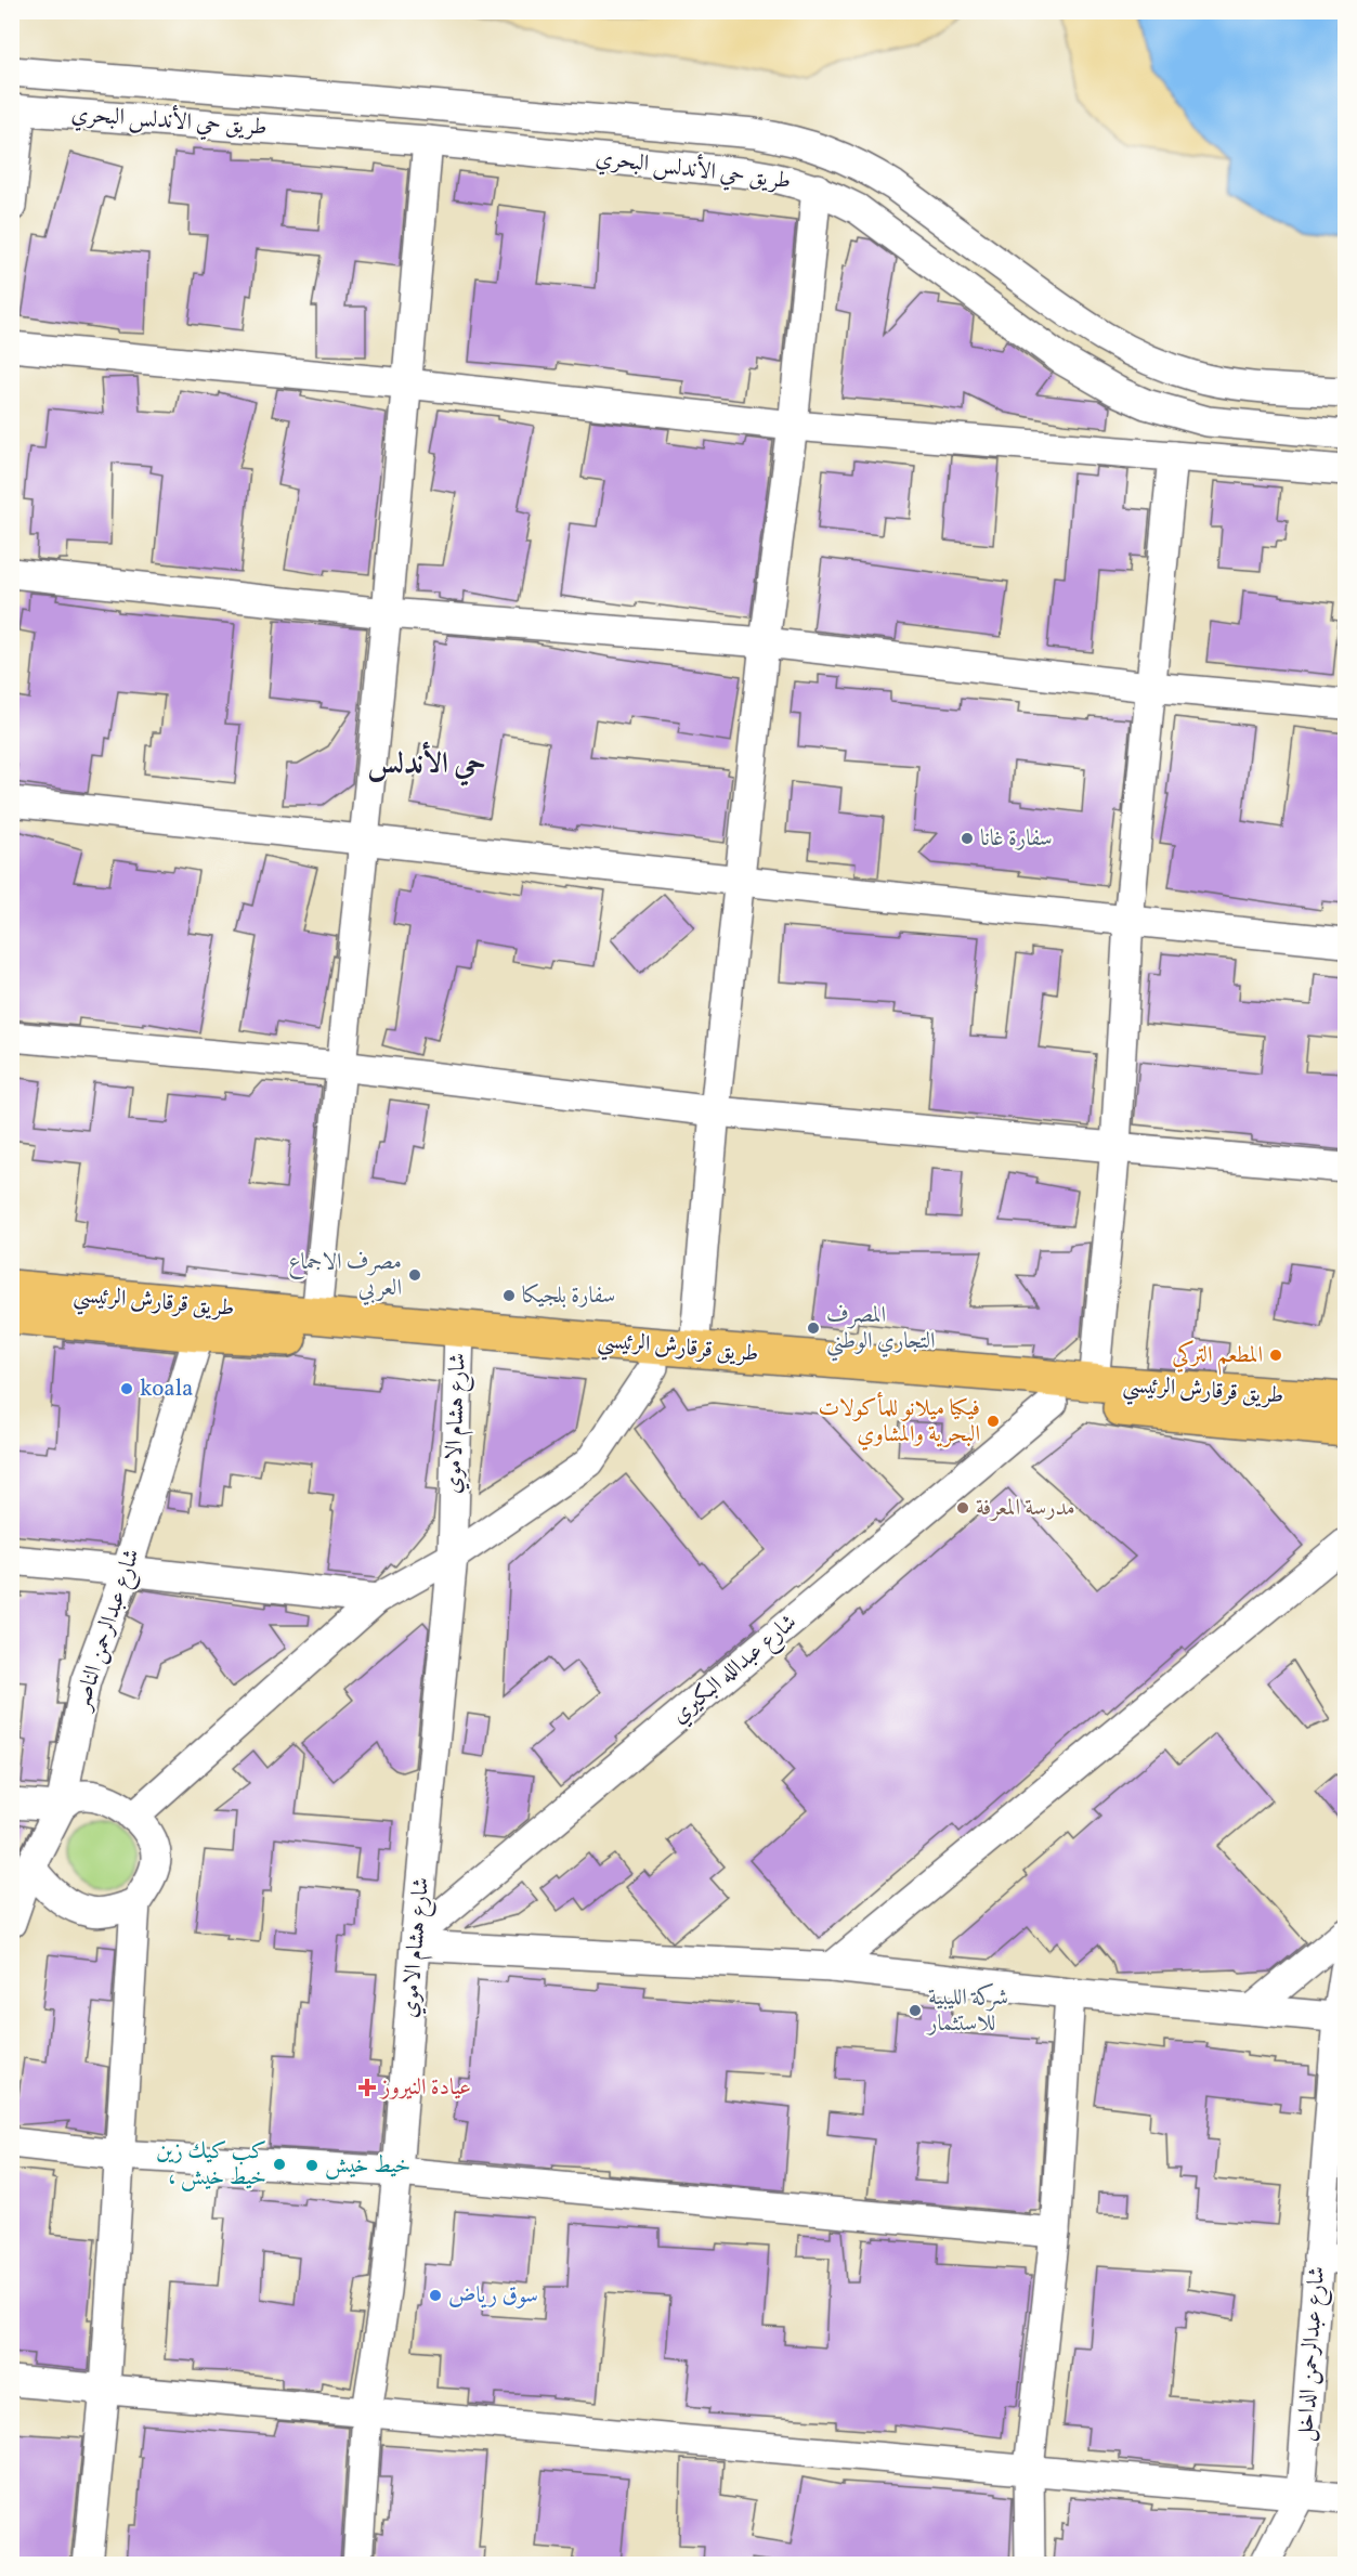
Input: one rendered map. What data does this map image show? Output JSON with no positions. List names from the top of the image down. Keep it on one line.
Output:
{"streets":{"main road":["طريق قرقارش الرئيسي"],"street":["طريق حي الأندلس البحري","شارع هشام الاموي","شارع عبدالرحمن الناصر","شارع عبدالله البكيري","شارع عبدالرحمن الداخل"]},"crossings":[["طريق قرقارش الرئيسي","شارع هشام الاموي"],["طريق قرقارش الرئيسي","شارع عبدالرحمن الناصر"],["طريق قرقارش الرئيسي","شارع عبدالله البكيري"],["شارع هشام الاموي","شارع عبدالله البكيري"]],"districts":["حي الأندلس"],"places":{"other":["سفارة غانا","مصرف الاجماع العربي","سفارة بلجيكا","المصرف التجاري الوطني","المطعم التركي","koala","فيكيا ميلانو للمأكولات البحرية والمشاوي","مدرسة المعرفة","شركة الليبية للاستثمار","كب كيك زين ، خيط خيش","خيط خيش","سوق رياض"],"health":["عيادة النيروز"]}}
